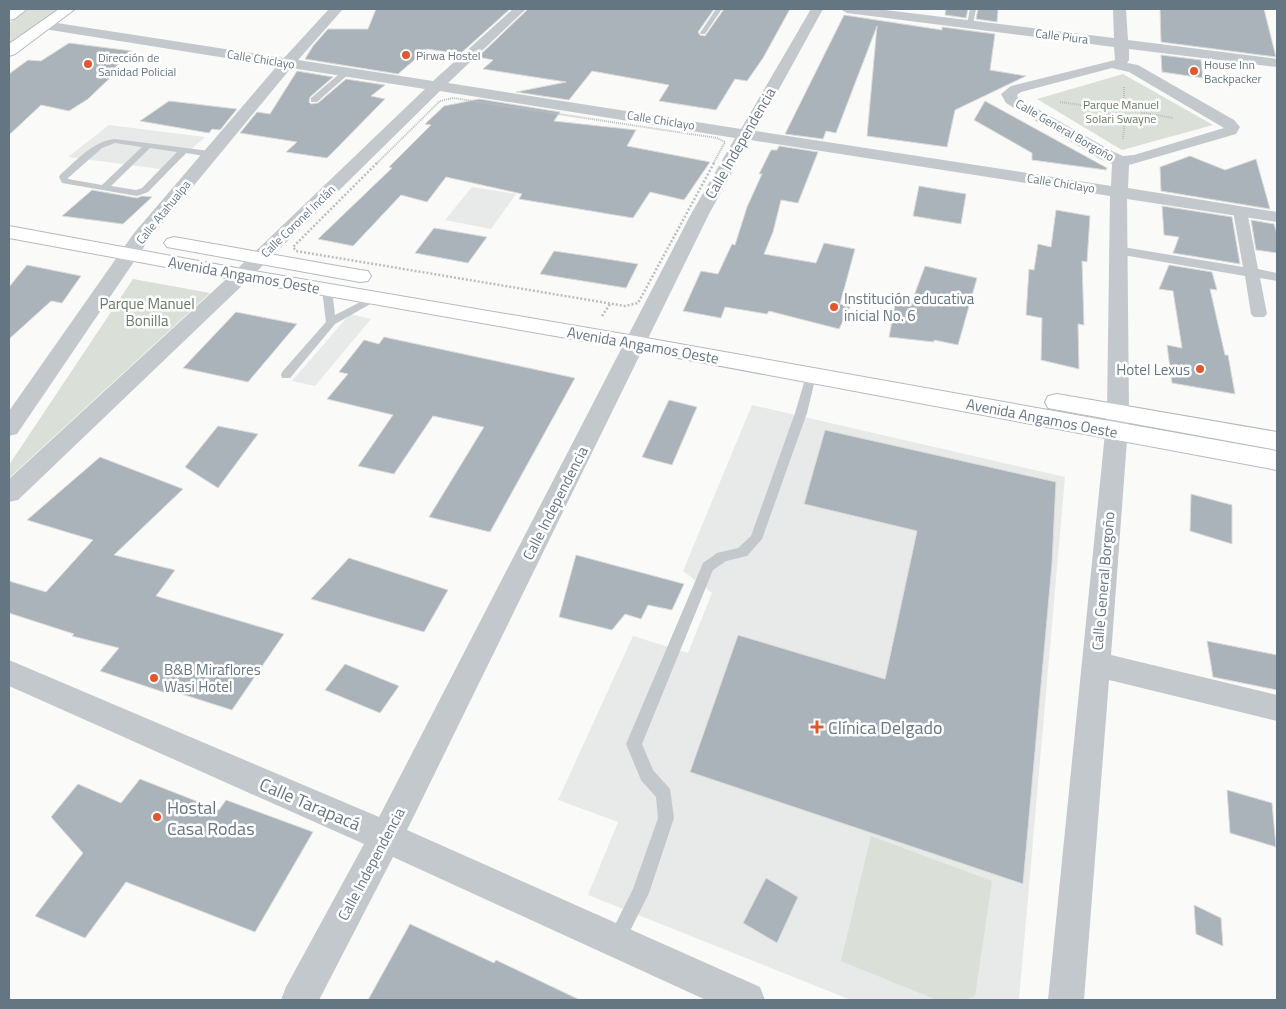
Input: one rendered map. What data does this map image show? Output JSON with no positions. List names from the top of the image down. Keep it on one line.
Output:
{"streets":{"main road":["Avenida Angamos Oeste"],"street":["Calle Piura","Calle Chiclayo","Calle General Borgoño","Calle Independencia","Calle Atahualpa","Calle Coronel Inclán","Calle Tarapacá"]},"crossings":[["Calle Chiclayo","Calle General Borgoño"],["Calle Chiclayo","Calle Independencia"],["Calle Chiclayo","Calle Atahualpa"],["Calle Chiclayo","Calle Coronel Inclán"],["Calle General Borgoño","Avenida Angamos Oeste"],["Calle Independencia","Avenida Angamos Oeste"],["Calle Independencia","Calle Tarapacá"],["Calle Atahualpa","Avenida Angamos Oeste"],["Calle Coronel Inclán","Avenida Angamos Oeste"]],"parks":["Parque Manuel Solari Swayne","Parque Manuel Bonilla"],"places":{"other":["Pirwa Hostel","Dirección de Sanidad Policial","House Inn Backpacker","Institución educativa inicial No. 6","Hotel Lexus","B&B Miraflores Wasi Hotel","Hostal Casa Rodas"],"health":["Clínica Delgado"]}}
